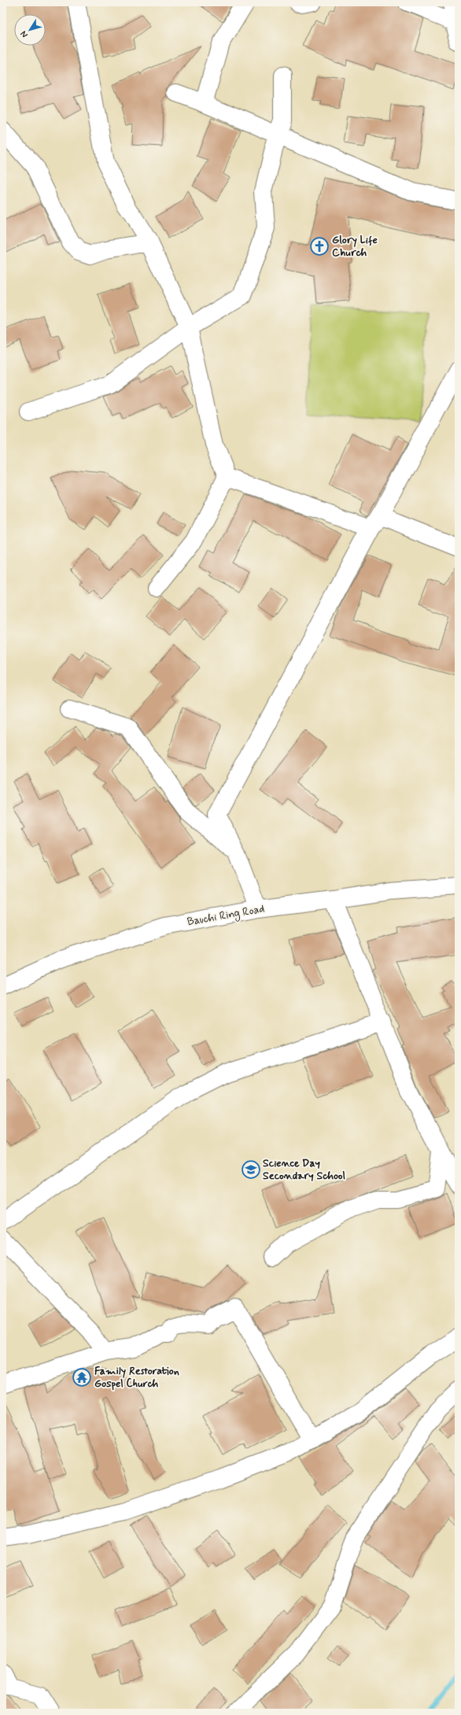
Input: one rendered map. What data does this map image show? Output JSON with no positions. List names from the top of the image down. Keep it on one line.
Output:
{"streets":{"street":["Bauchi Ring Road"]},"places":{"church":["Glory Life Church"],"school or university":["Science Day Secondary School"],"temple":["Family Restoration Gospel Church"]},"north":"bottom left"}
